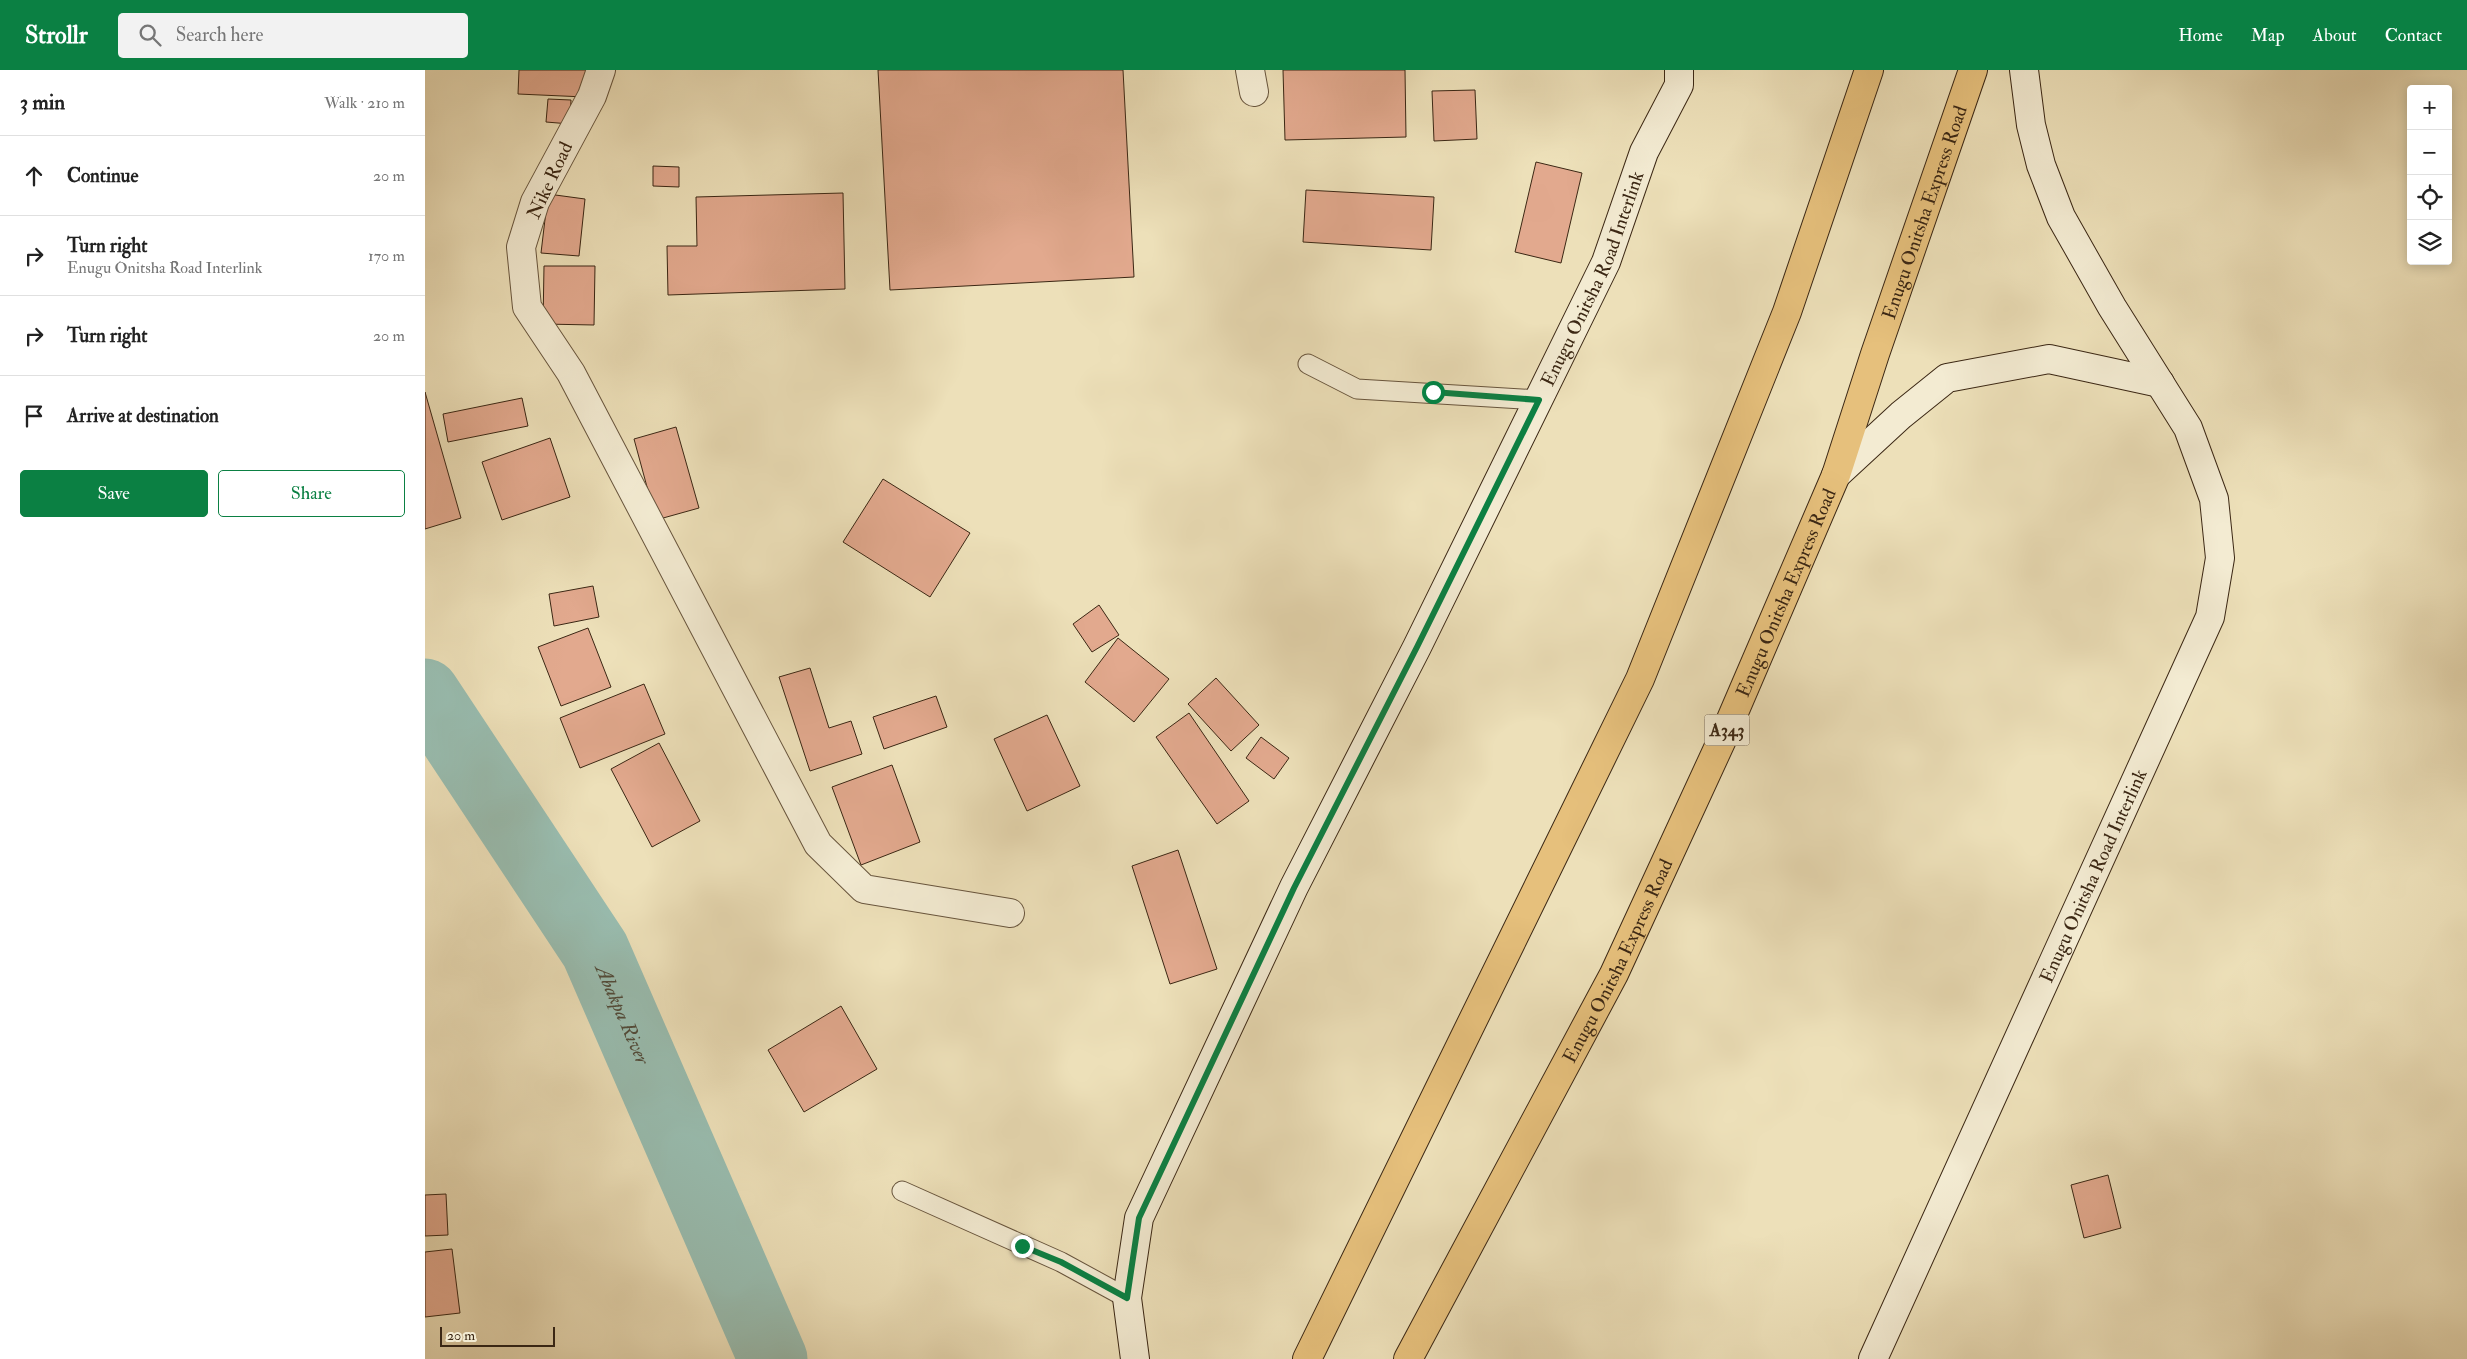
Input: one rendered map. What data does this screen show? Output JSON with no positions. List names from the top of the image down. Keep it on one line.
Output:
{"streets":{"highway":["Enugu Onitsha Express Road","A343"],"street":["Nike Road","Enugu Onitsha Road Interlink"]},"water":["Abakpa River"],"scale_bar":"20 m","page":{"header":"Strollr","search":"Search here","nav":["Home","Map","About","Contact"],"heading":["3 min","Walk · 210 m"],"map_buttons":["+","−"],"list":[["Continue","20 m"],["Turn right","Enugu Onitsha Road Interlink","170 m"],["Turn right","20 m"],"Arrive at destination"],"buttons":["Save","Share"],"scale":"20 m"}}
